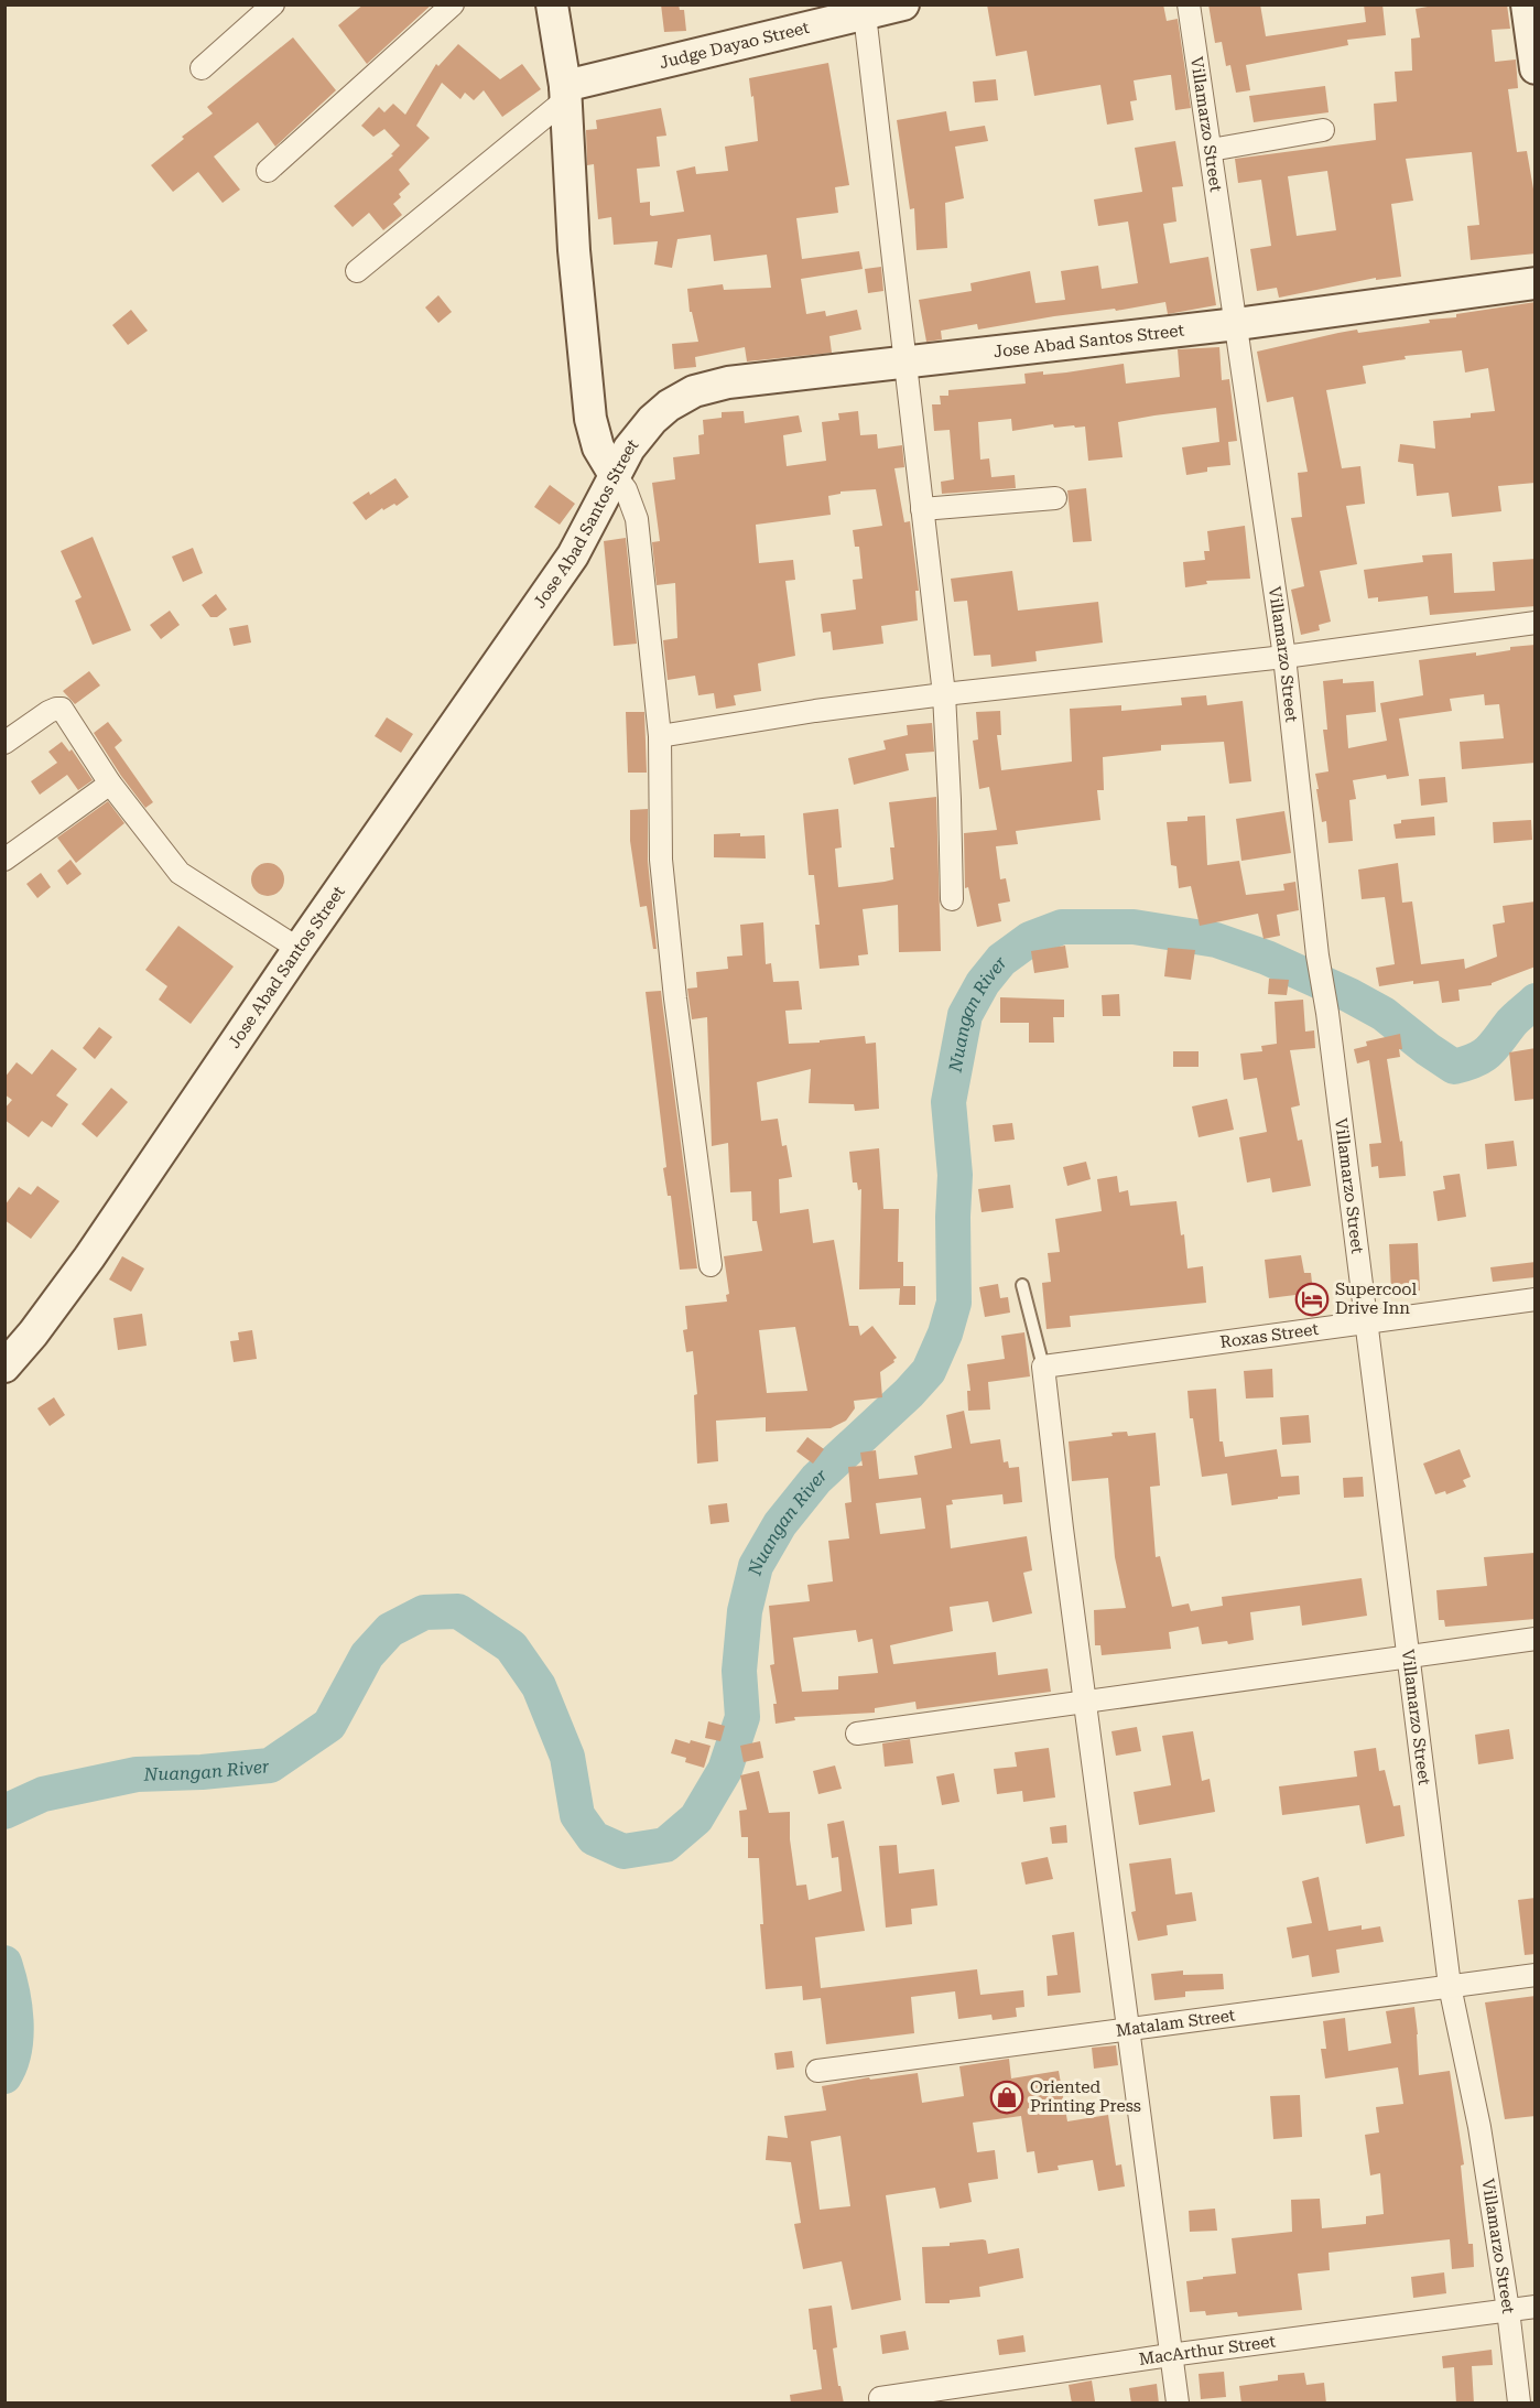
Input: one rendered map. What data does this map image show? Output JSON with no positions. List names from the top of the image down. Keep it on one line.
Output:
{"streets":{"main road":["Judge Dayao Street","Jose Abad Santos Street"],"street":["Villamarzo Street","Roxas Street","Matalam Street","MacArthur Street"]},"crossings":[["Villamarzo Street","Jose Abad Santos Street"],["Villamarzo Street","Roxas Street"],["Villamarzo Street","Matalam Street"],["Villamarzo Street","MacArthur Street"]],"water":["Nuangan River"],"places":{"hotel":["Supercool Drive Inn"],"shop":["Oriented Printing Press"]}}
